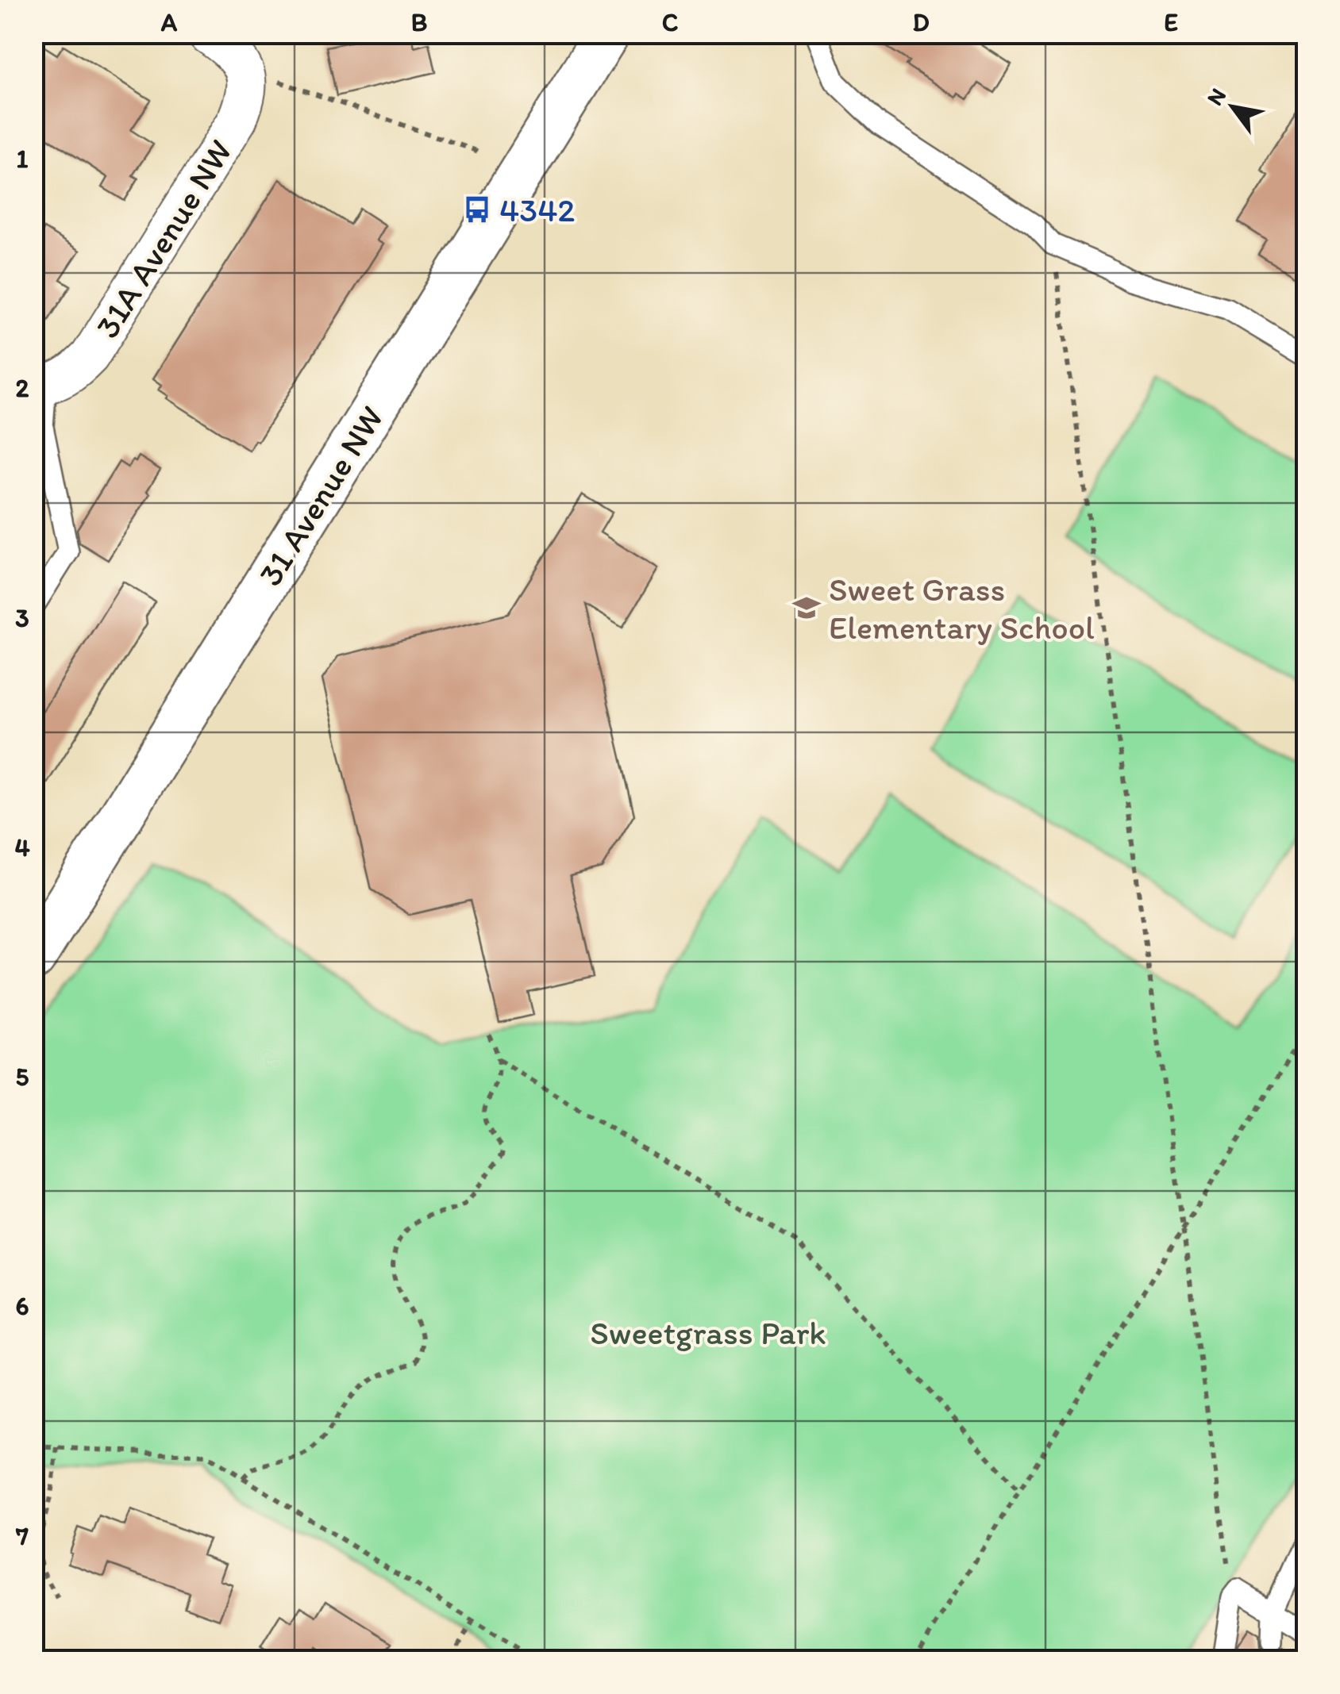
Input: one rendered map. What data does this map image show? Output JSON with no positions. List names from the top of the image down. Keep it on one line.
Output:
{"streets":{"street":["31A Avenue NW","31 Avenue NW"]},"parks":["Sweetgrass Park"],"places":{"bus stop":["4342"],"school or university":["Sweet Grass Elementary School"]},"north":"top left","grid":{"columns":["A","B","C","D","E"],"rows":["1","2","3","4","5","6","7"]}}
